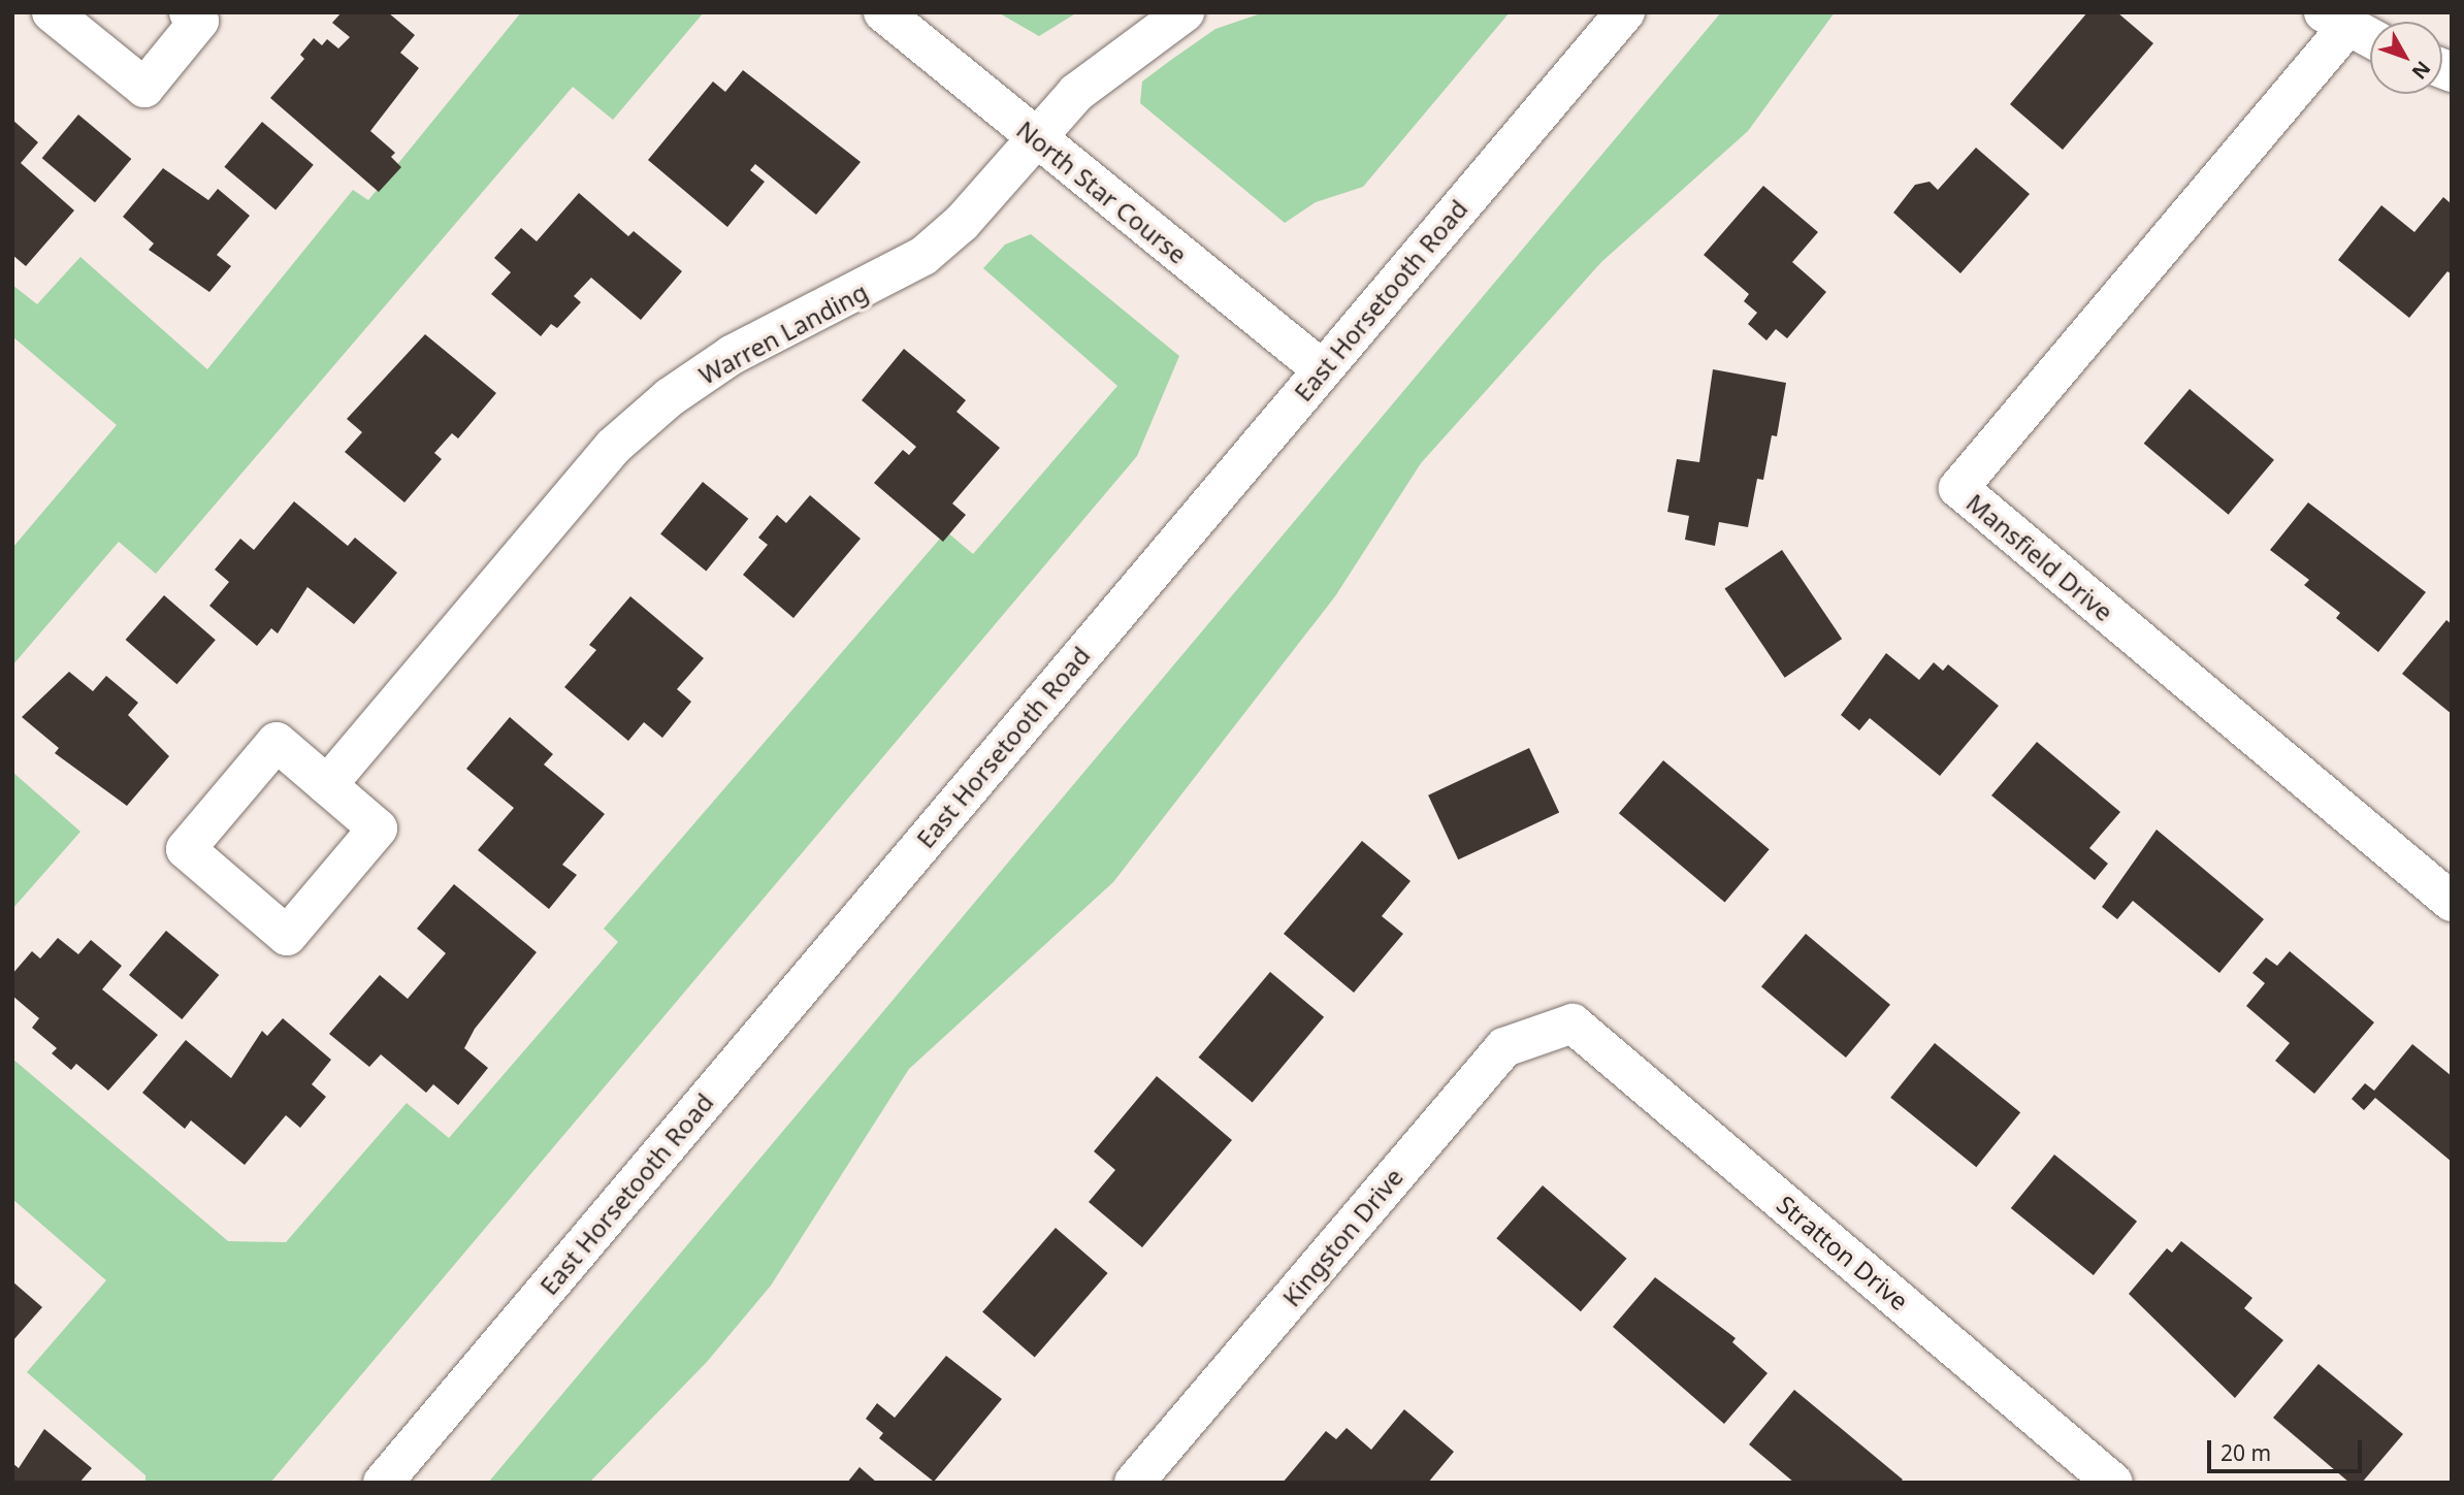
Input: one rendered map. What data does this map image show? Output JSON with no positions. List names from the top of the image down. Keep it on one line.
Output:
{"streets":{"street":["North Star Course","East Horsetooth Road","Warren Landing","Mansfield Drive","Kingston Drive","Stratton Drive"]},"crossings":[["North Star Course","East Horsetooth Road"],["North Star Course","Warren Landing"],["Kingston Drive","Stratton Drive"]],"scale_bar":"20 m","north":"bottom right"}
